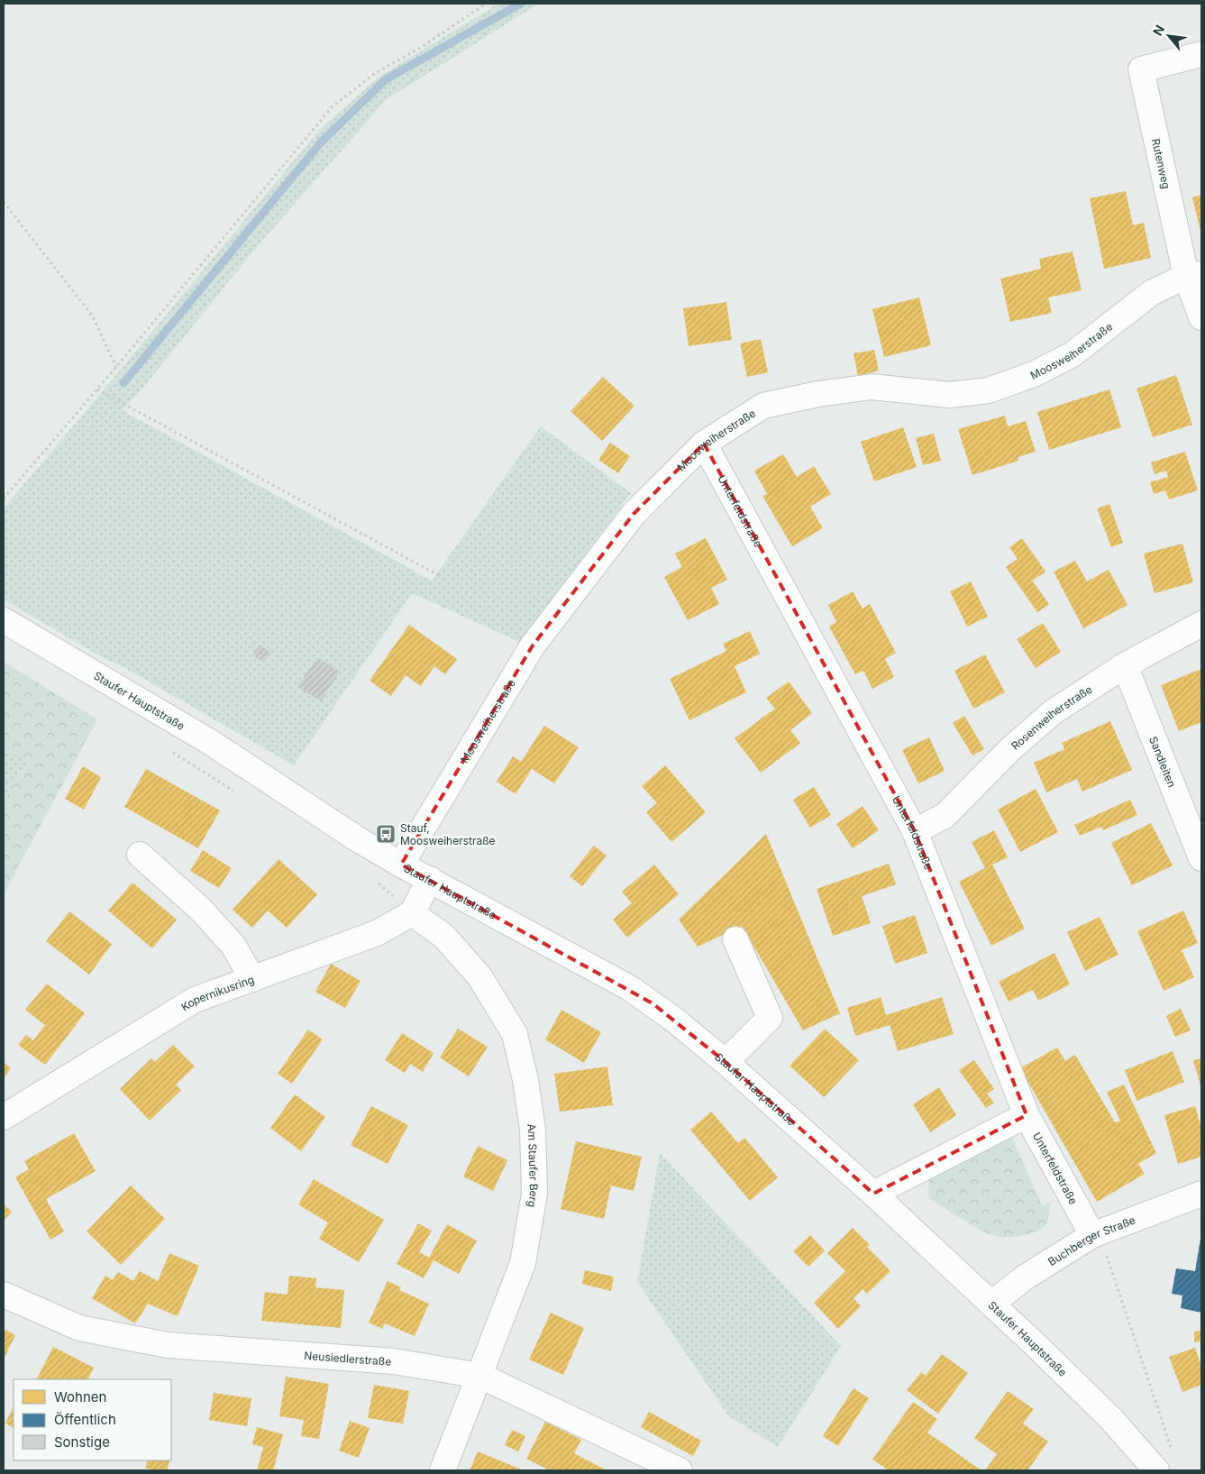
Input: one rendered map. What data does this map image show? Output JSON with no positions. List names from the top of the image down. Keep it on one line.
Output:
{"streets":{"street":["Rutenweg","Moosweiherstraße","Unterfeldstraße","Staufer Hauptstraße","Rosenweiherstraße","Sandleiten","Kopernikusring","Am Staufer Berg","Buchberger Straße","Neusiedlerstraße"]},"crossings":[["Rutenweg","Moosweiherstraße"],["Moosweiherstraße","Unterfeldstraße"],["Moosweiherstraße","Staufer Hauptstraße"],["Unterfeldstraße","Rosenweiherstraße"],["Unterfeldstraße","Buchberger Straße"],["Staufer Hauptstraße","Buchberger Straße"],["Rosenweiherstraße","Sandleiten"],["Kopernikusring","Am Staufer Berg"],["Am Staufer Berg","Neusiedlerstraße"]],"places":{"bus stop":["Stauf, Moosweiherstraße"]},"legend":["Wohnen","Öffentlich","Sonstige"],"north":"top left"}
